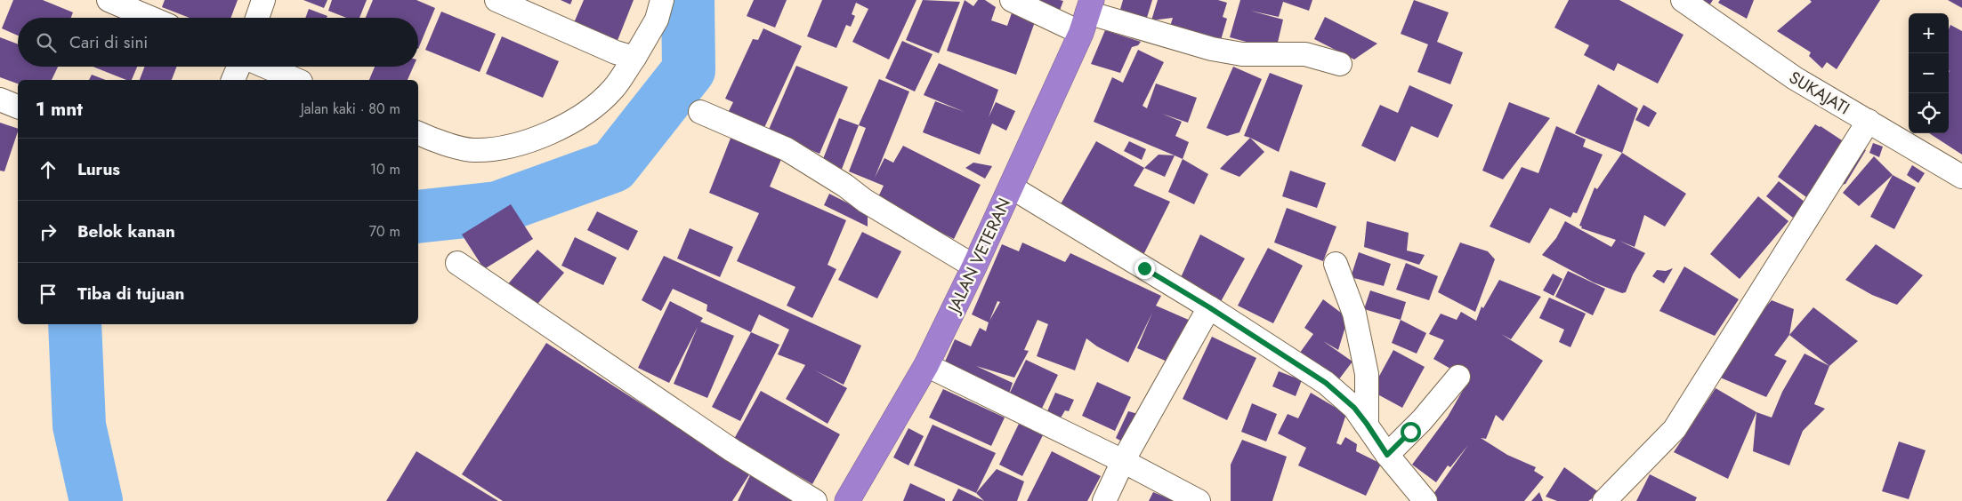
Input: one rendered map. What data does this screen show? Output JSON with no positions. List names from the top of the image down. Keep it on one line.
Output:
{"streets":{"highway":["JALAN VETERAN"],"street":["SUKAJATI"]},"page":{"map_buttons":["+","−"],"search":"Cari di sini","heading":["1 mnt","Jalan kaki · 80 m"],"list":[["Lurus","10 m"],["Belok kanan","70 m"],"Tiba di tujuan"]}}
